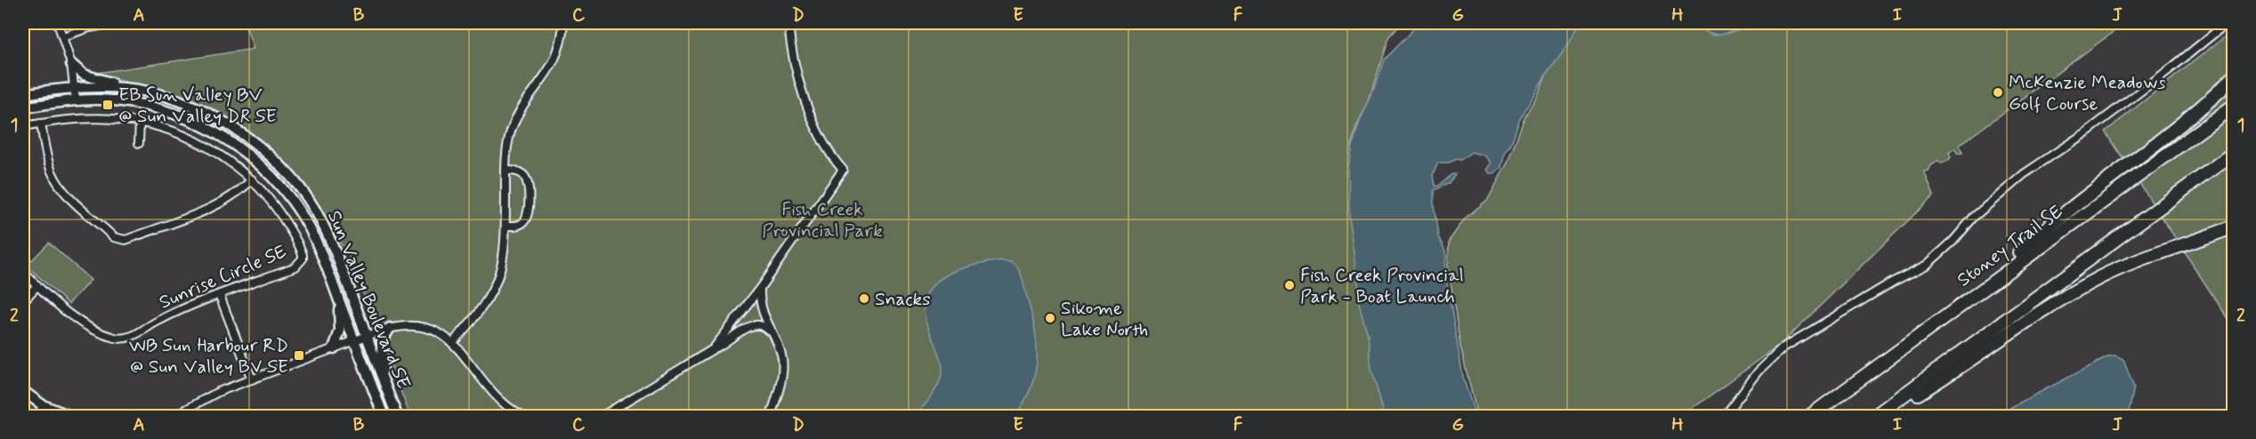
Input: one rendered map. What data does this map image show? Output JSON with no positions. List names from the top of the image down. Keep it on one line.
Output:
{"streets":{"highway":["Stoney Trail SE"],"main road":["Sun Valley Boulevard SE"],"street":["Sunrise Circle SE"]},"parks":["Fish Creek Provincial Park"],"places":{"other":["McKenzie Meadows Golf Course","Fish Creek Provincial Park - Boat Launch","Snacks","Sikome Lake North"],"transit":["EB Sun Valley BV @ Sun Valley DR SE","WB Sun Harbour RD @ Sun Valley BV SE"]},"grid":{"columns":["A","B","C","D","E","F","G","H","I","J"],"rows":["1","2"]}}
